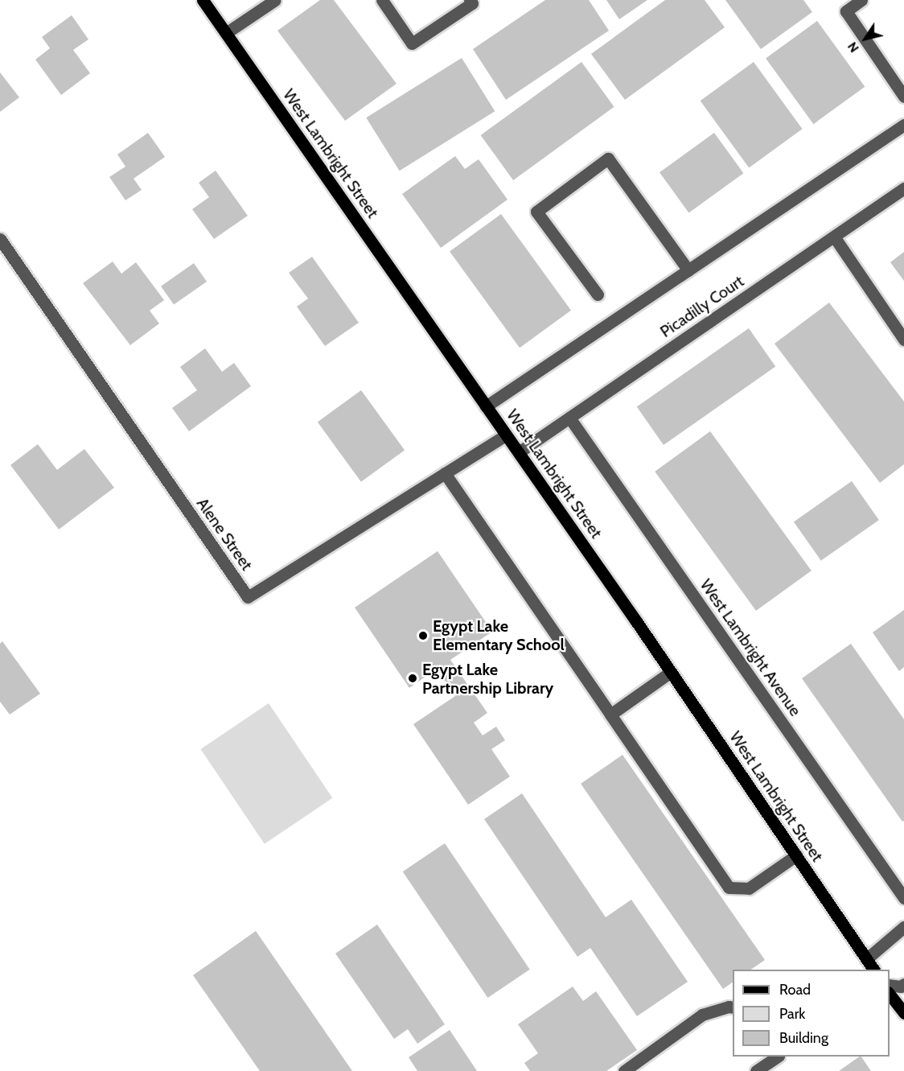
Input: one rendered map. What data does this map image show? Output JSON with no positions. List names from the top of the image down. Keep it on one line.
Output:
{"streets":{"main road":["West Lambright Street"],"street":["Picadilly Court","Alene Street","West Lambright Avenue"]},"crossings":[["West Lambright Street","Picadilly Court"],["West Lambright Street","Alene Street"],["Picadilly Court","West Lambright Avenue"]],"places":["Egypt Lake Elementary School","Egypt Lake Partnership Library"],"legend":["Road","Park","Building"],"north":"bottom left"}
